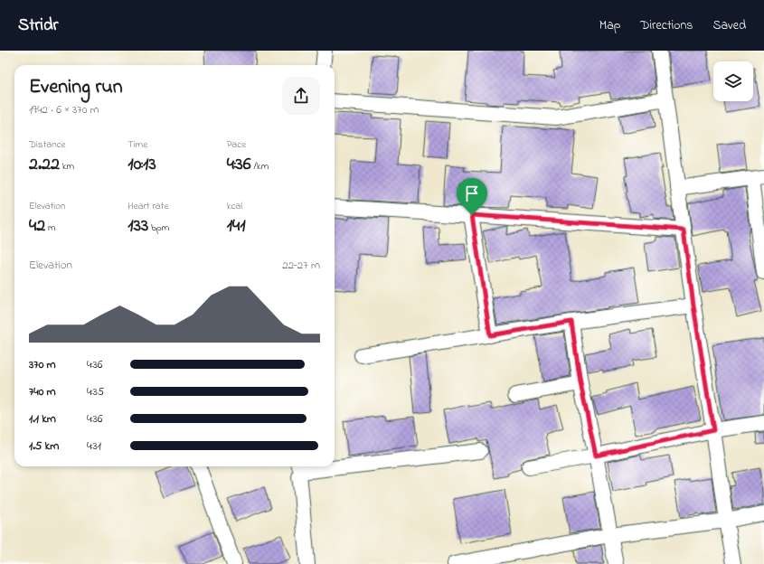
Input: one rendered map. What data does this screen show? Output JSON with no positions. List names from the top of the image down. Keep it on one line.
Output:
{"page":{"header":"Stridr","nav":["Map","Directions","Saved"],"heading":["Evening run","19:42 · 6 × 370 m"],"stats":[["Distance","2.22 km"],["Time","10:13"],["Pace","4:36 /km"],["Elevation","42 m"],["Heart rate","133 bpm"],["kcal","141"]],"chart":["Elevation","22–27 m"],"list":[{"name":"370 m","note":"4:36"},{"name":"740 m","note":"4:35"},{"name":"1.1 km","note":"4:36"},{"name":"1.5 km","note":"4:31"}]}}
